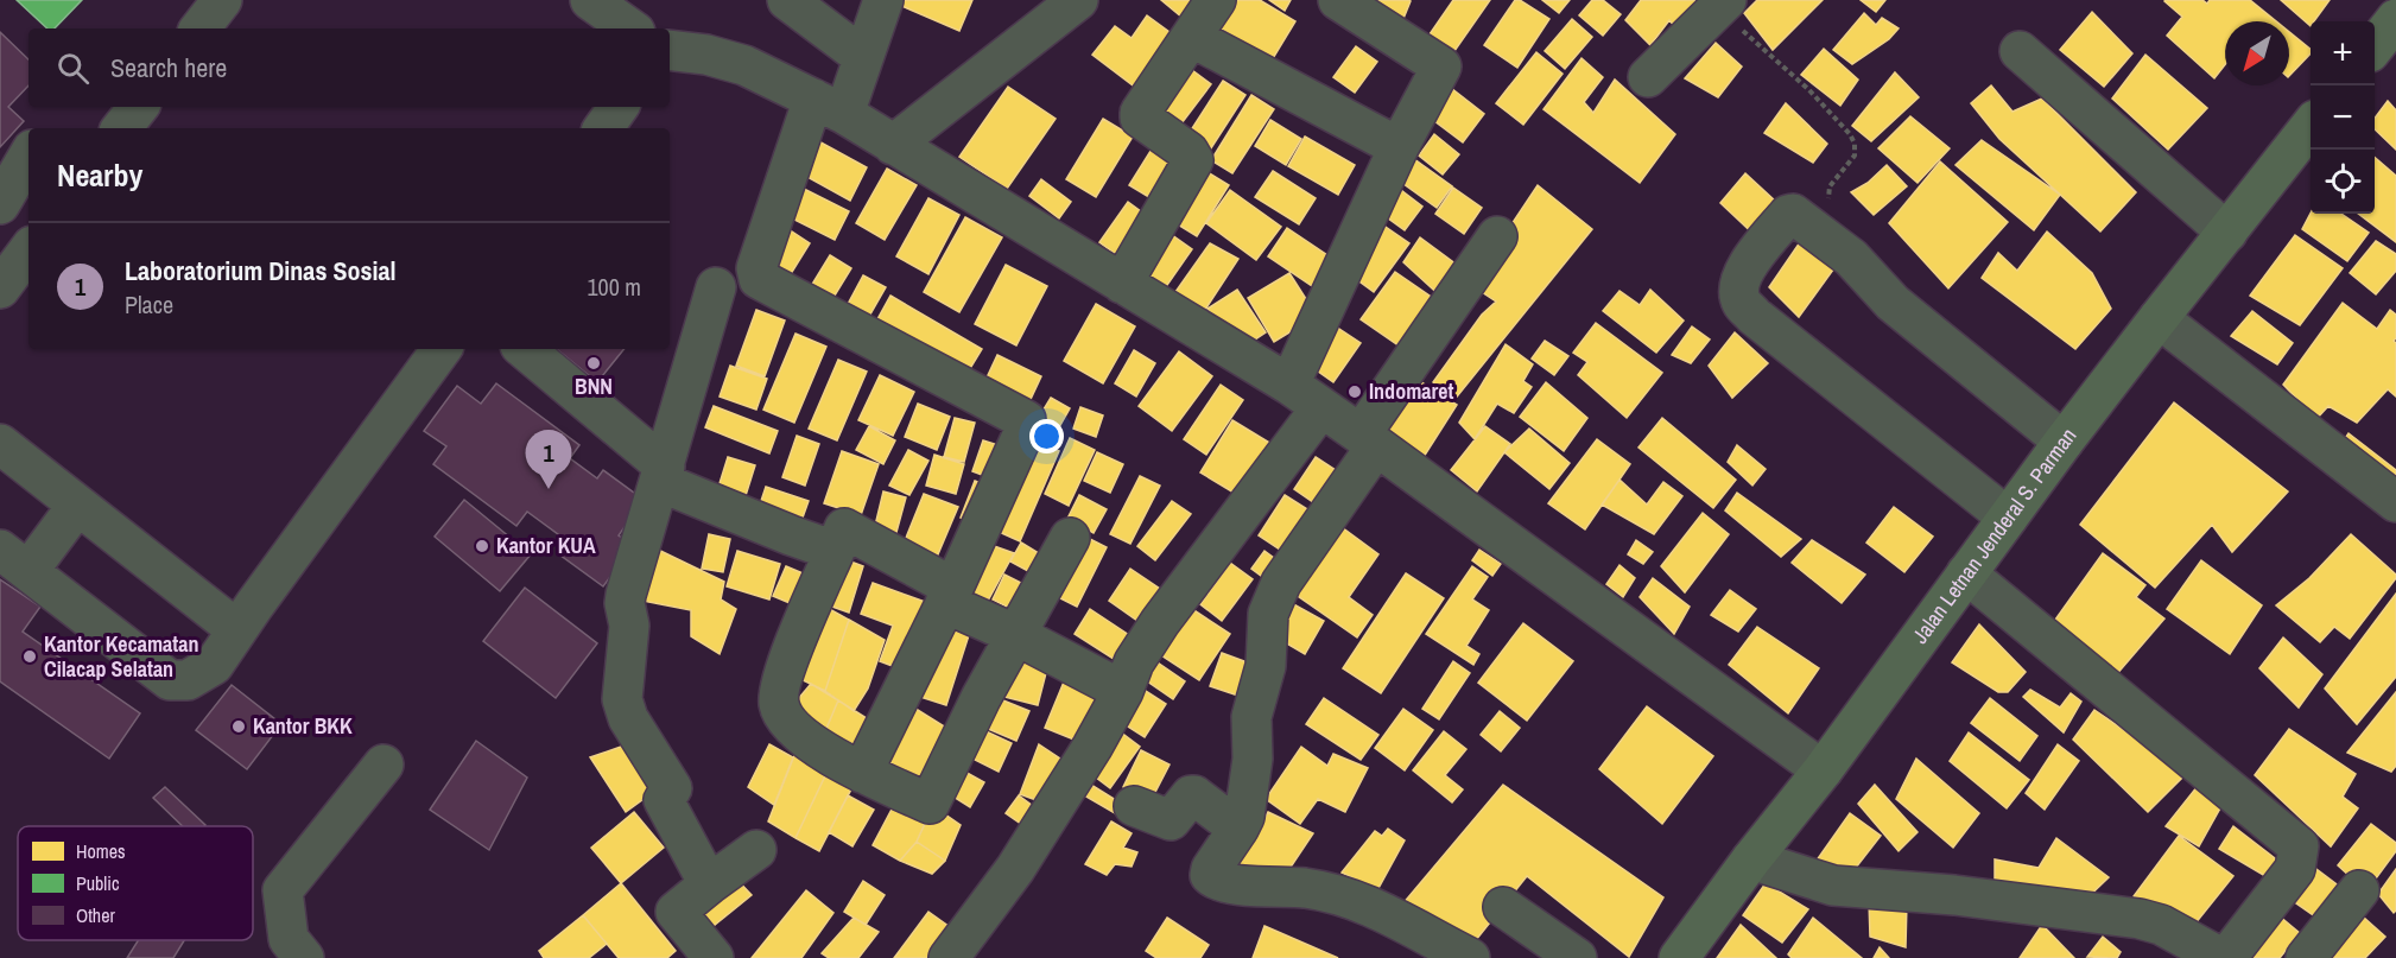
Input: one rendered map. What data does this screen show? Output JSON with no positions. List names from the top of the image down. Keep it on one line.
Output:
{"streets":{"main road":["Jalan Letnan Jenderal S. Parman"]},"places":["BNN","Indomaret","Kantor KUA","Kantor Kecamatan Cilacap Selatan","Kantor BKK"],"legend":["Homes","Public","Other"],"north":"bottom left","page":{"map_buttons":["+","−"],"search":"Search here","heading":"Nearby","list":[{"mark":"1","name":"Laboratorium Dinas Sosial","note":"Place","value":"100 m"}],"pins":"1"}}
